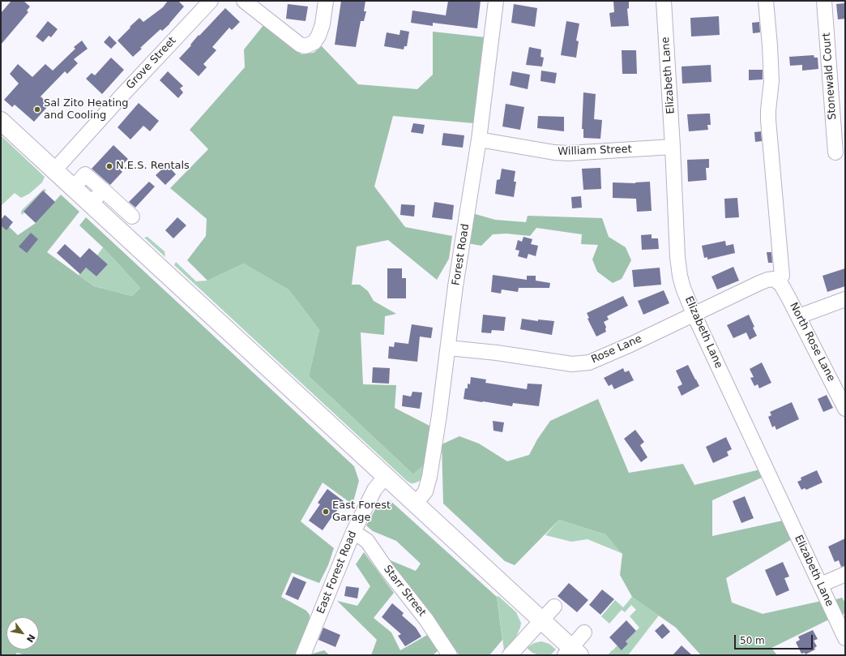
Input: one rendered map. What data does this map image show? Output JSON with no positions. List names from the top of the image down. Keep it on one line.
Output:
{"streets":{"street":["Grove Street","Elizabeth Lane","Stonewald Court","William Street","Forest Road","North Rose Lane","Rose Lane","East Forest Road","Starr Street"]},"crossings":[["Elizabeth Lane","William Street"],["Elizabeth Lane","Rose Lane"],["William Street","Forest Road"],["Forest Road","Rose Lane"],["North Rose Lane","Rose Lane"],["East Forest Road","Starr Street"]],"places":["Sal Zito Heating and Cooling","N.E.S. Rentals","East Forest Garage"],"scale_bar":"50 m","north":"bottom right"}
